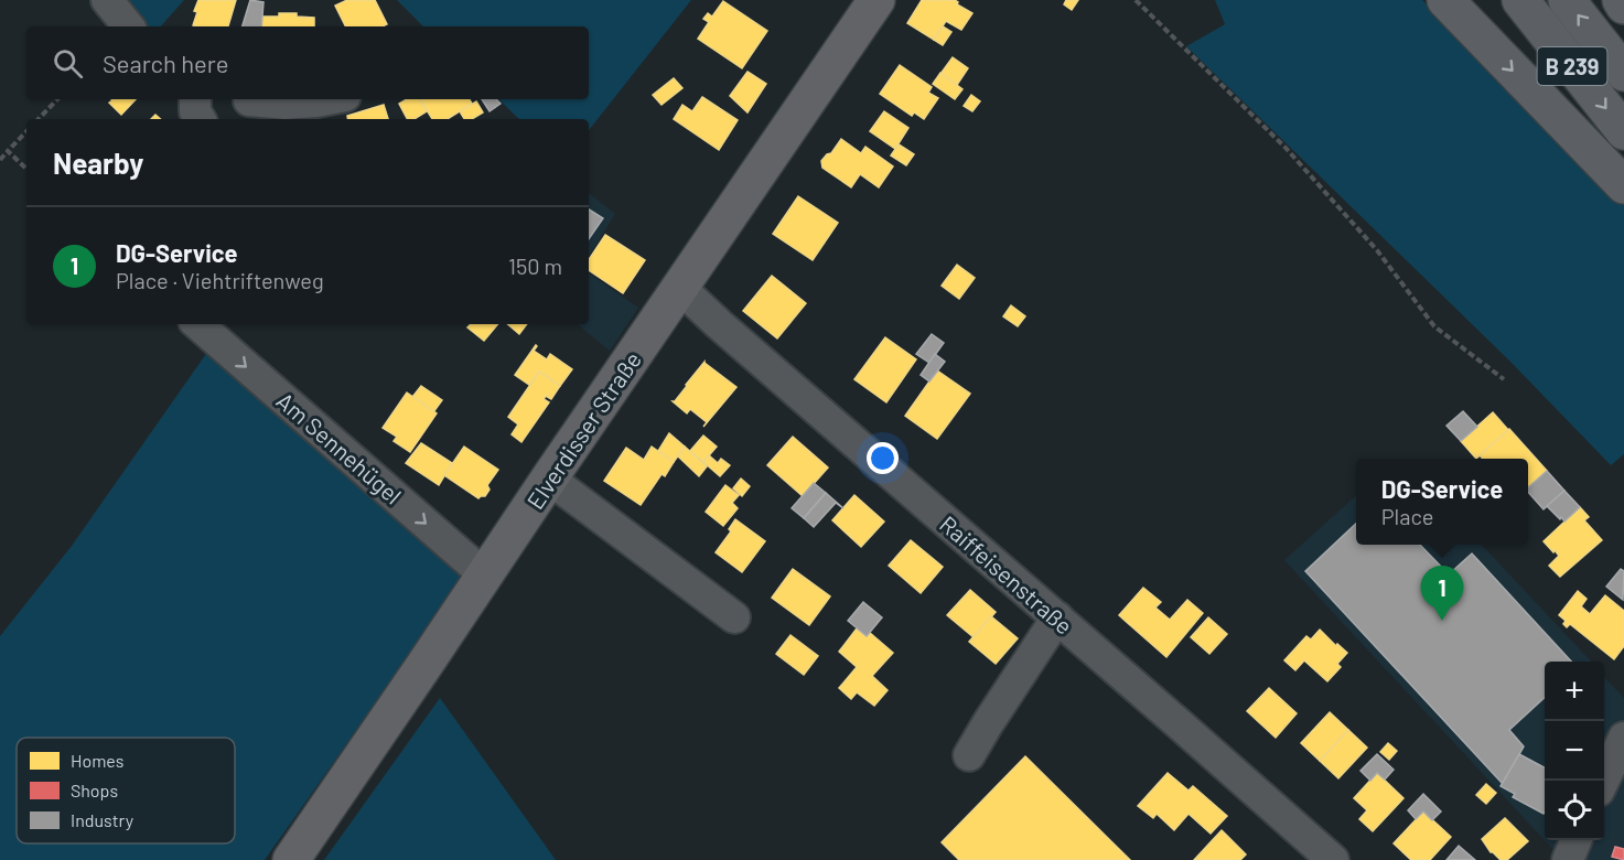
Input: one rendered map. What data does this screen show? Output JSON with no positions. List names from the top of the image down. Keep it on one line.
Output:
{"streets":{"highway":["B 239"],"main road":["Elverdisser Straße"],"street":["Am Sennehügel","Raiffeisenstraße"]},"crossings":[["Elverdisser Straße","Am Sennehügel"],["Elverdisser Straße","Raiffeisenstraße"]],"one_way":["Am Sennehügel"],"legend":["Homes","Shops","Industry"],"page":{"search":"Search here","heading":"Nearby","list":[{"mark":"1","name":"DG-Service","note":"Place · Viehtriftenweg","value":"150 m"}],"popup":["DG-Service","Place"],"pins":"1","map_buttons":["+","−"]}}
